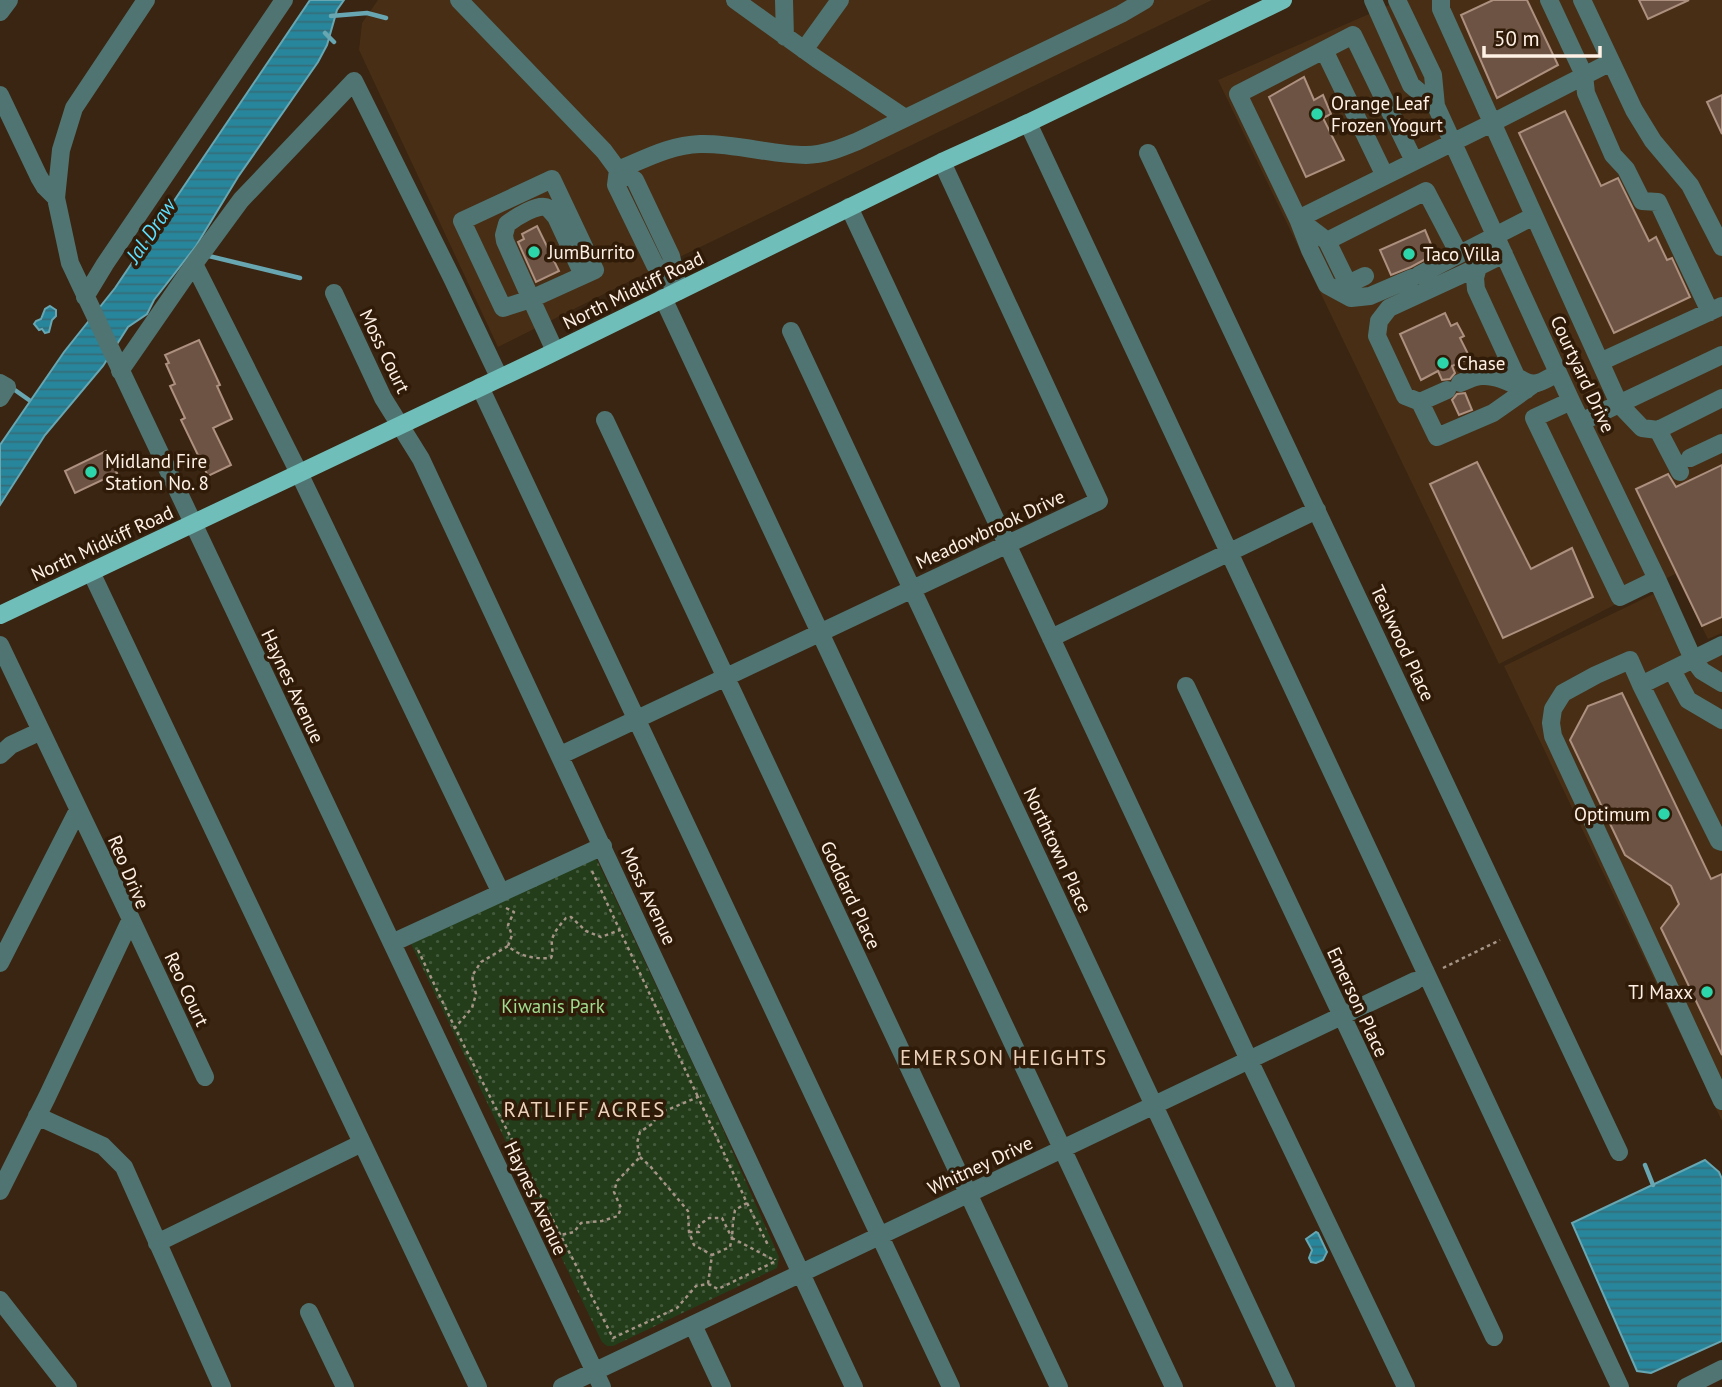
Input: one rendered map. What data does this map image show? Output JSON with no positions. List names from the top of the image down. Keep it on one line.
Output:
{"streets":{"main road":["North Midkiff Road"],"street":["Moss Court","Courtyard Drive","Meadowbrook Drive","Tealwood Place","Haynes Avenue","Northtown Place","Reo Drive","Goddard Place","Moss Avenue","Reo Court","Emerson Place","Whitney Drive"]},"crossings":[["North Midkiff Road","Moss Court"],["North Midkiff Road","Meadowbrook Drive"],["North Midkiff Road","Haynes Avenue"],["North Midkiff Road","Moss Avenue"],["Moss Court","Moss Avenue"],["Meadowbrook Drive","Northtown Place"],["Meadowbrook Drive","Goddard Place"],["Meadowbrook Drive","Moss Avenue"],["Haynes Avenue","Whitney Drive"],["Northtown Place","Whitney Drive"],["Reo Drive","Reo Court"],["Goddard Place","Whitney Drive"],["Moss Avenue","Whitney Drive"],["Emerson Place","Whitney Drive"]],"districts":["EMERSON HEIGHTS","RATLIFF ACRES"],"water":["Jal Draw"],"parks":["Kiwanis Park"],"places":["Orange Leaf Frozen Yogurt","JumBurrito","Taco Villa","Chase","Midland Fire Station No. 8","Optimum","TJ Maxx"],"scale_bar":"50 m"}
